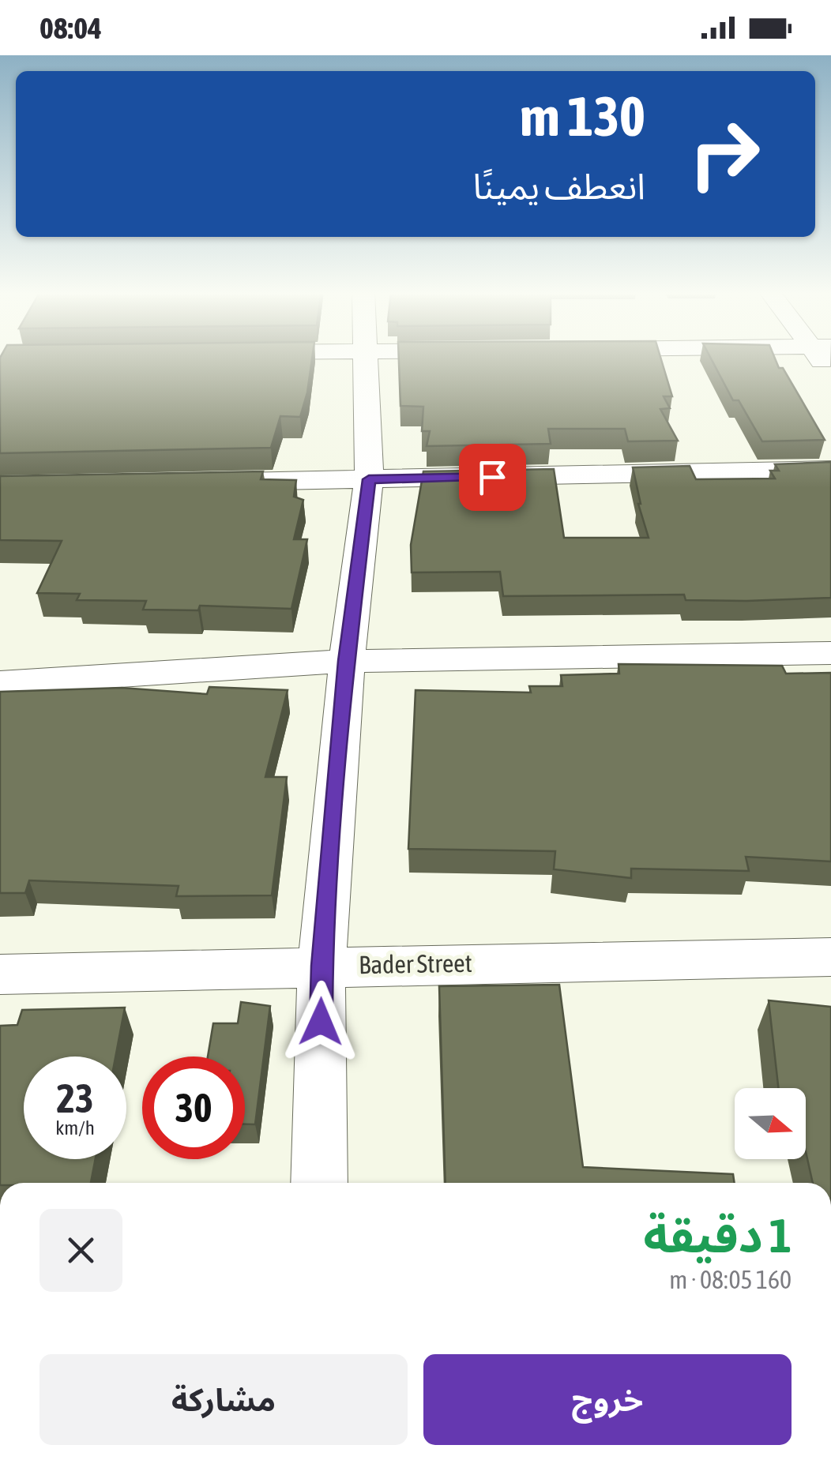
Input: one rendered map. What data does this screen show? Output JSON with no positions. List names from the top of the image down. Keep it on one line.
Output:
{"streets":{"street":["Bader Street"]},"north":"right","page":{"status":"08:04","turn":["130 m","انعطف يمينًا"],"speed":"23 km/h","limit":"30","heading":["1 دقيقة","160 m · 08:05"],"buttons":["خروج","مشاركة"]}}
